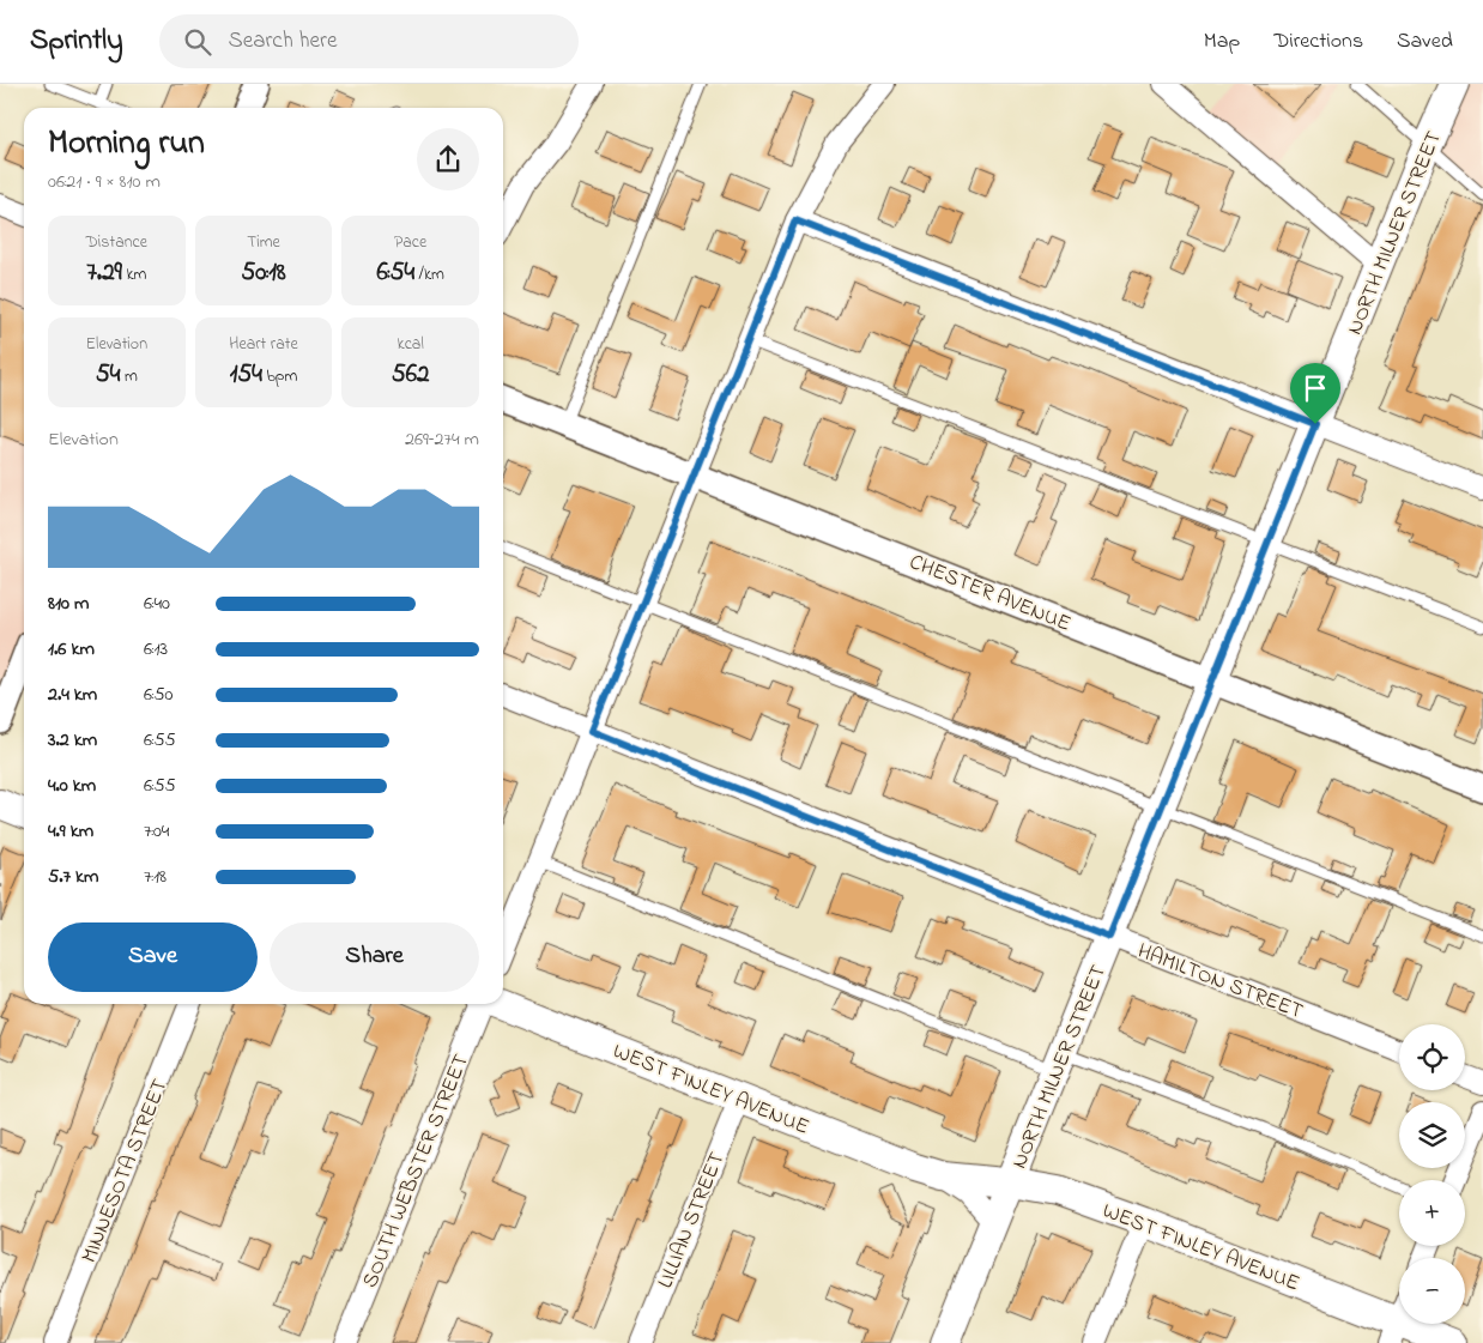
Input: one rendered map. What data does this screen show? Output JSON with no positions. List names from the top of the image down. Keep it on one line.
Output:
{"streets":{"main road":["NORTH MILNER STREET","WEST FINLEY AVENUE"],"street":["CHESTER AVENUE","HAMILTON STREET","MINNESOTA STREET","SOUTH WEBSTER STREET","LILLIAN STREET"]},"crossings":[["NORTH MILNER STREET","CHESTER AVENUE"],["NORTH MILNER STREET","HAMILTON STREET"],["NORTH MILNER STREET","WEST FINLEY AVENUE"],["WEST FINLEY AVENUE","LILLIAN STREET"]],"page":{"header":"Sprintly","search":"Search here","nav":["Map","Directions","Saved"],"heading":["Morning run","06:21 · 9 × 810 m"],"stats":[["Distance","7.29 km"],["Time","50:18"],["Pace","6:54 /km"],["Elevation","54 m"],["Heart rate","154 bpm"],["kcal","562"]],"chart":["Elevation","269–274 m"],"list":[{"name":"810 m","note":"6:40"},{"name":"1.6 km","note":"6:13"},{"name":"2.4 km","note":"6:50"},{"name":"3.2 km","note":"6:55"},{"name":"4.0 km","note":"6:55"},{"name":"4.9 km","note":"7:04"},{"name":"5.7 km","note":"7:18"}],"buttons":["Save","Share"],"map_buttons":["+","−"]}}
